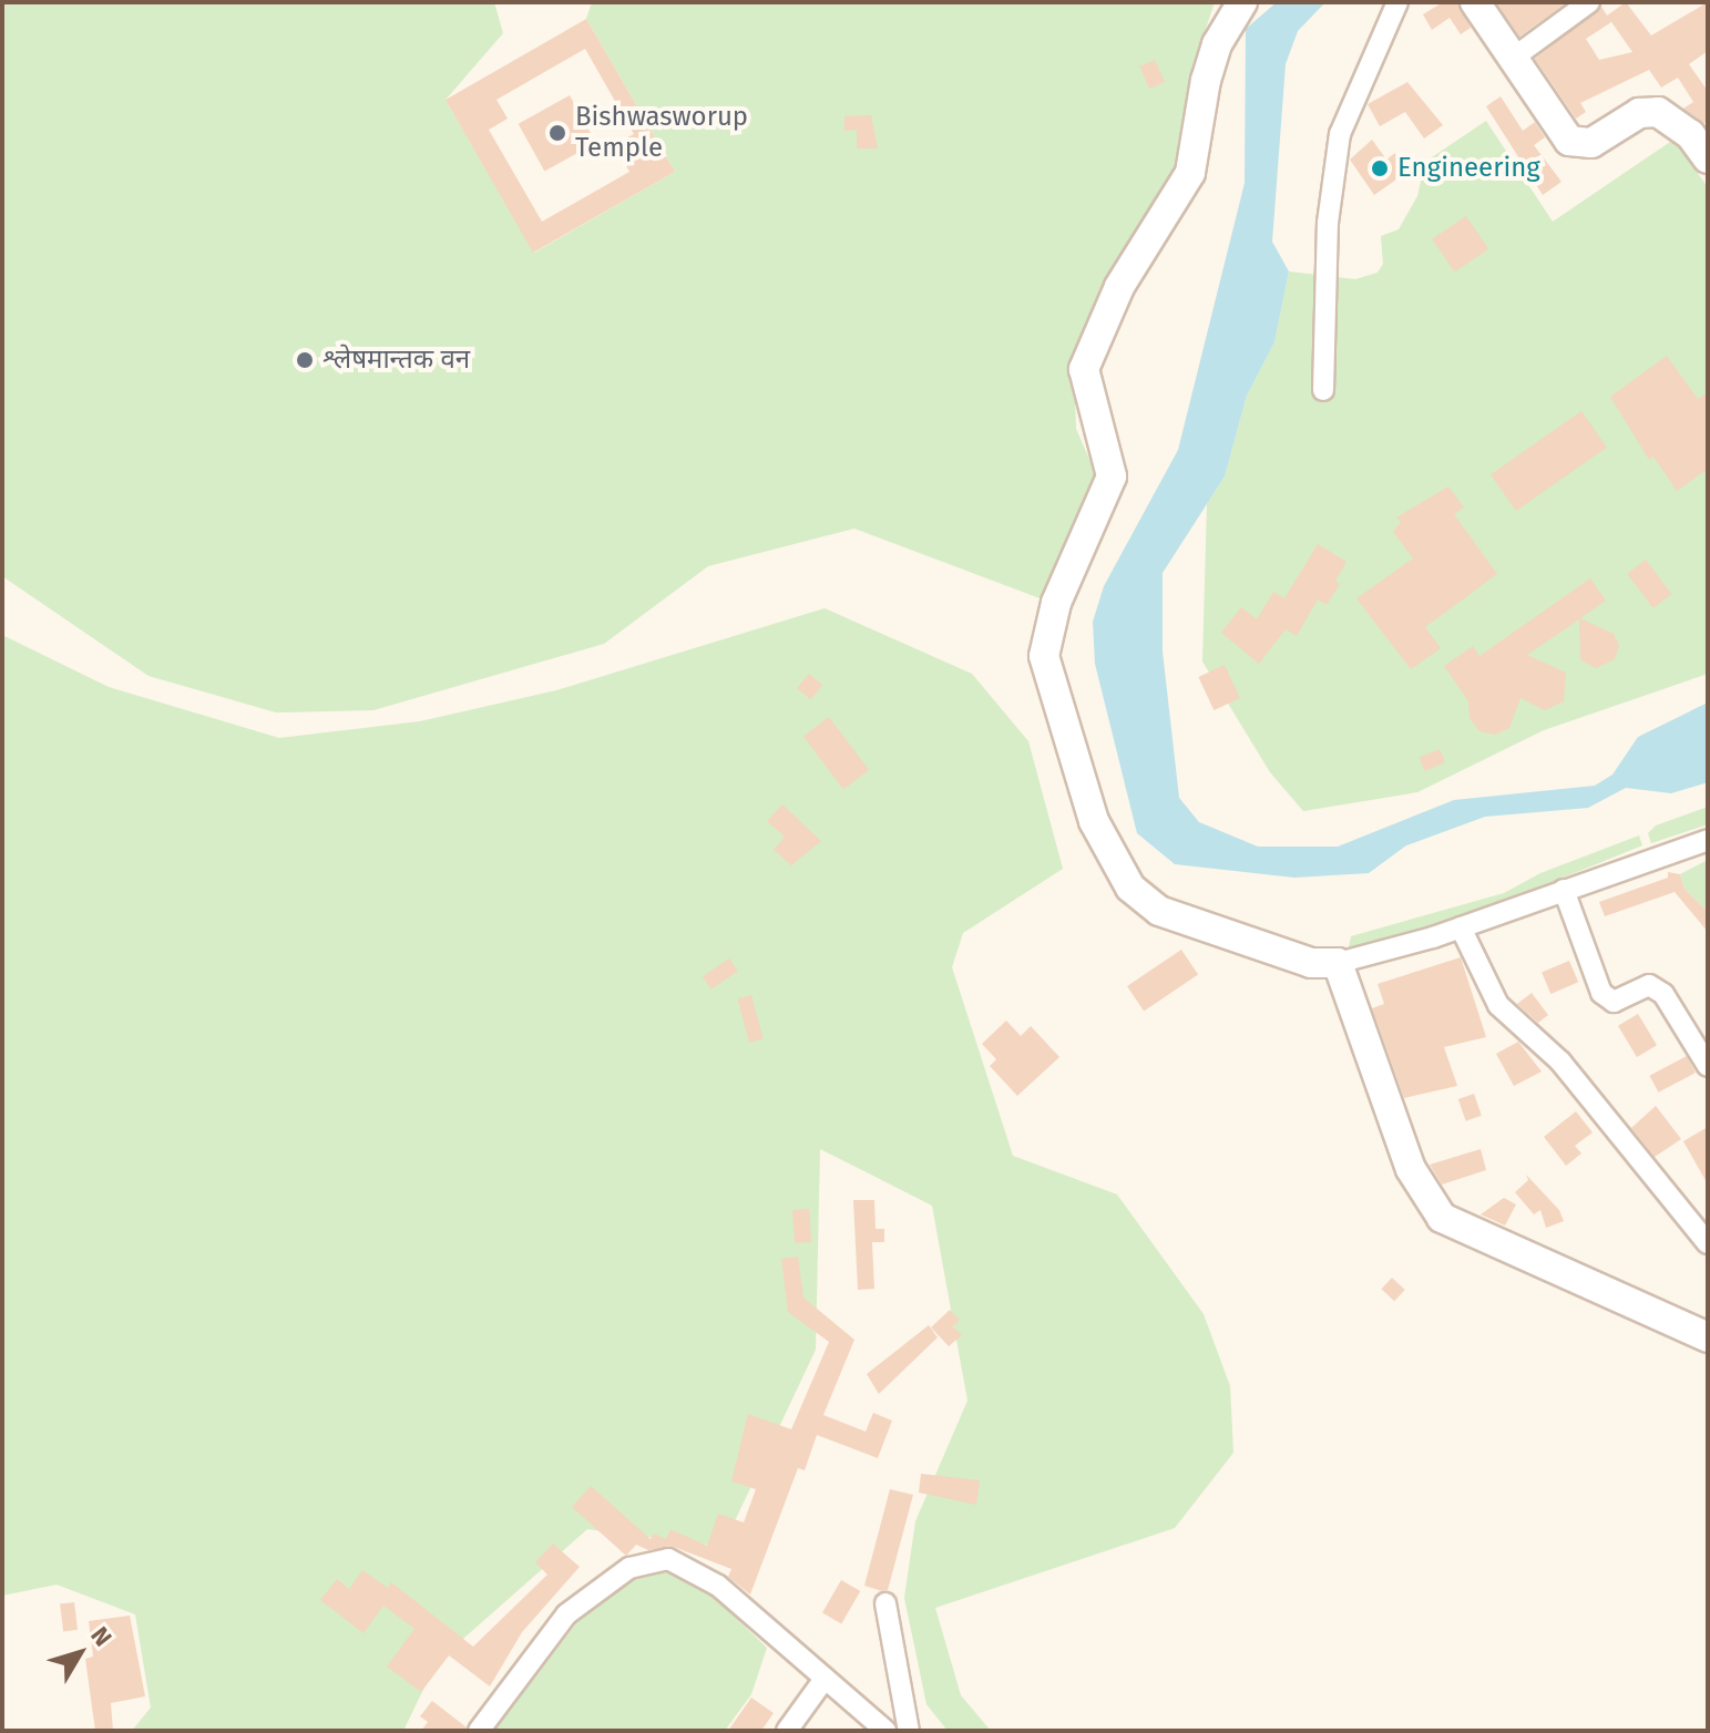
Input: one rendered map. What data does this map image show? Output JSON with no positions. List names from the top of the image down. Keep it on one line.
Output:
{"places":["Bishwasworup Temple","Engineering","श्लेषमान्तक वन"],"north":"top right"}
